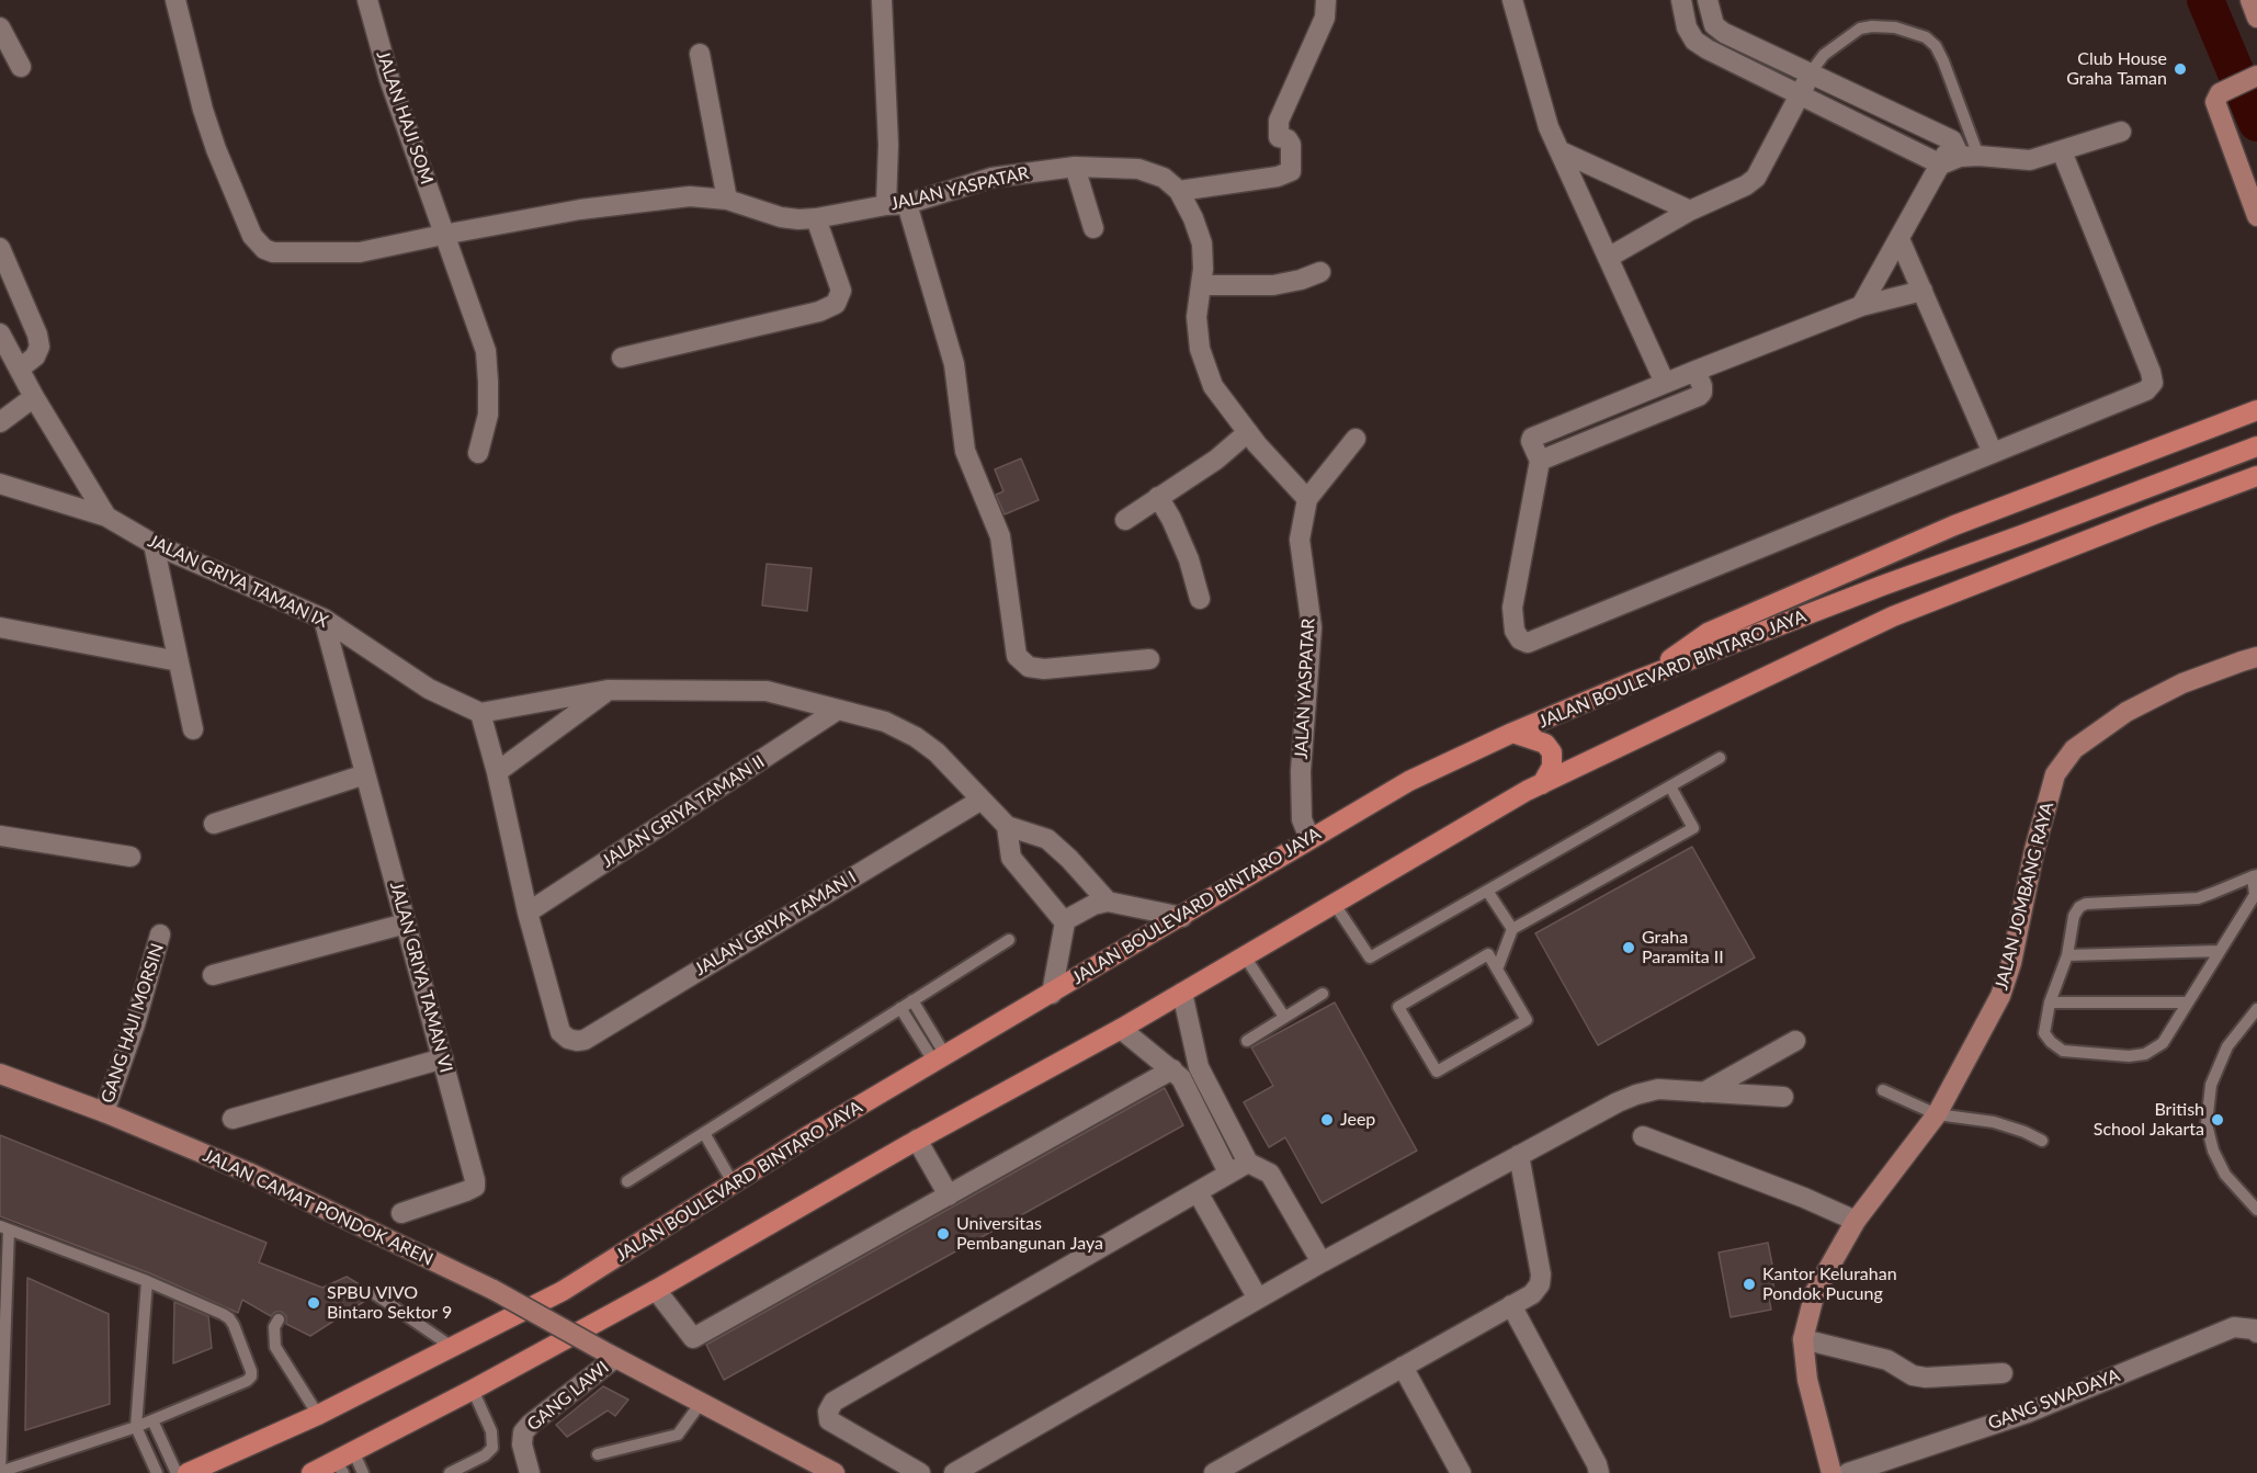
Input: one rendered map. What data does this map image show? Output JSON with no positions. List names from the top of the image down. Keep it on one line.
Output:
{"streets":{"main road":["JALAN BOULEVARD BINTARO JAYA","JALAN JOMBANG RAYA","JALAN CAMAT PONDOK AREN"],"street":["JALAN HAJI SOM","JALAN YASPATAR","JALAN GRIYA TAMAN IX","JALAN GRIYA TAMAN II","JALAN GRIYA TAMAN I","JALAN GRIYA TAMAN VI","GANG HAJI MORSIN","GANG LAWI","GANG SWADAYA"]},"crossings":[["JALAN HAJI SOM","JALAN YASPATAR"],["JALAN YASPATAR","JALAN BOULEVARD BINTARO JAYA"],["JALAN GRIYA TAMAN IX","JALAN GRIYA TAMAN VI"],["JALAN GRIYA TAMAN II","JALAN GRIYA TAMAN I"],["GANG HAJI MORSIN","JALAN CAMAT PONDOK AREN"],["JALAN CAMAT PONDOK AREN","GANG LAWI"]],"places":["Club House Graha Taman","Graha Paramita II","Jeep","British School Jakarta","Universitas Pembangunan Jaya","Kantor Kelurahan Pondok Pucung","SPBU VIVO Bintaro Sektor 9"]}
